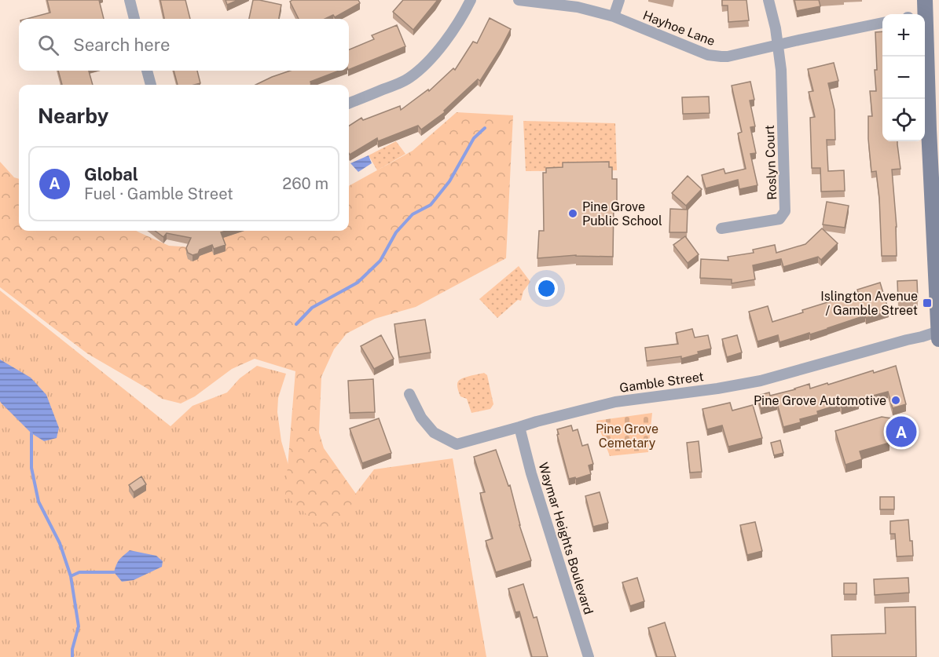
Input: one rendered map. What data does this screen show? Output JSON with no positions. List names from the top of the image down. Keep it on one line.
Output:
{"streets":{"street":["Hayhoe Lane","Roslyn Court","Gamble Street","Waymar Heights Boulevard"]},"crossings":[["Hayhoe Lane","Roslyn Court"],["Gamble Street","Waymar Heights Boulevard"]],"parks":["Pine Grove Cemetary"],"places":{"other":["Pine Grove Public School","Pine Grove Automotive"],"transit":["Islington Avenue / Gamble Street"]},"page":{"map_buttons":["+","−"],"search":"Search here","heading":"Nearby","list":[{"mark":"A","name":"Global","note":"Fuel · Gamble Street","value":"260 m"}],"pins":"A"}}
